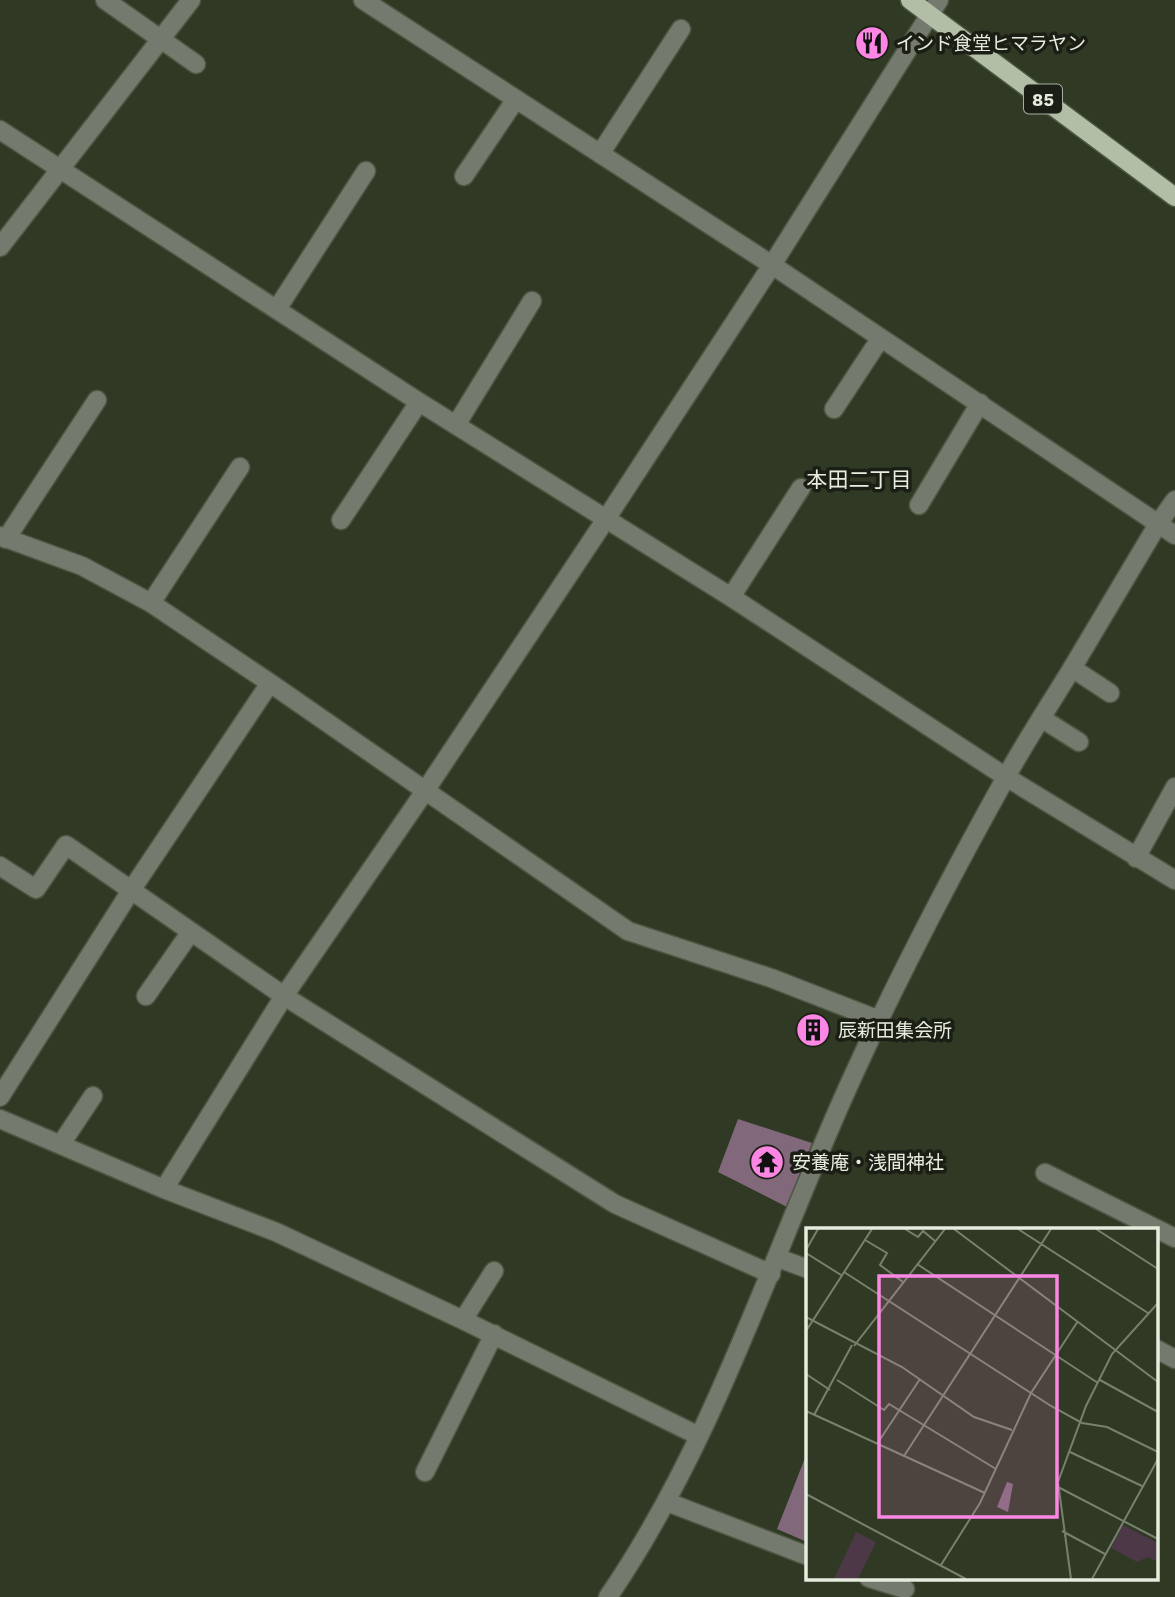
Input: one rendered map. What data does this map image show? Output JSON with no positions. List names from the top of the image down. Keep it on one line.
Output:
{"streets":{"main road":["85"]},"districts":["本田二丁目"],"places":{"restaurant":["インド食堂ヒマラヤン"],"building":["辰新田集会所"],"temple":["安養庵・浅間神社"]}}
